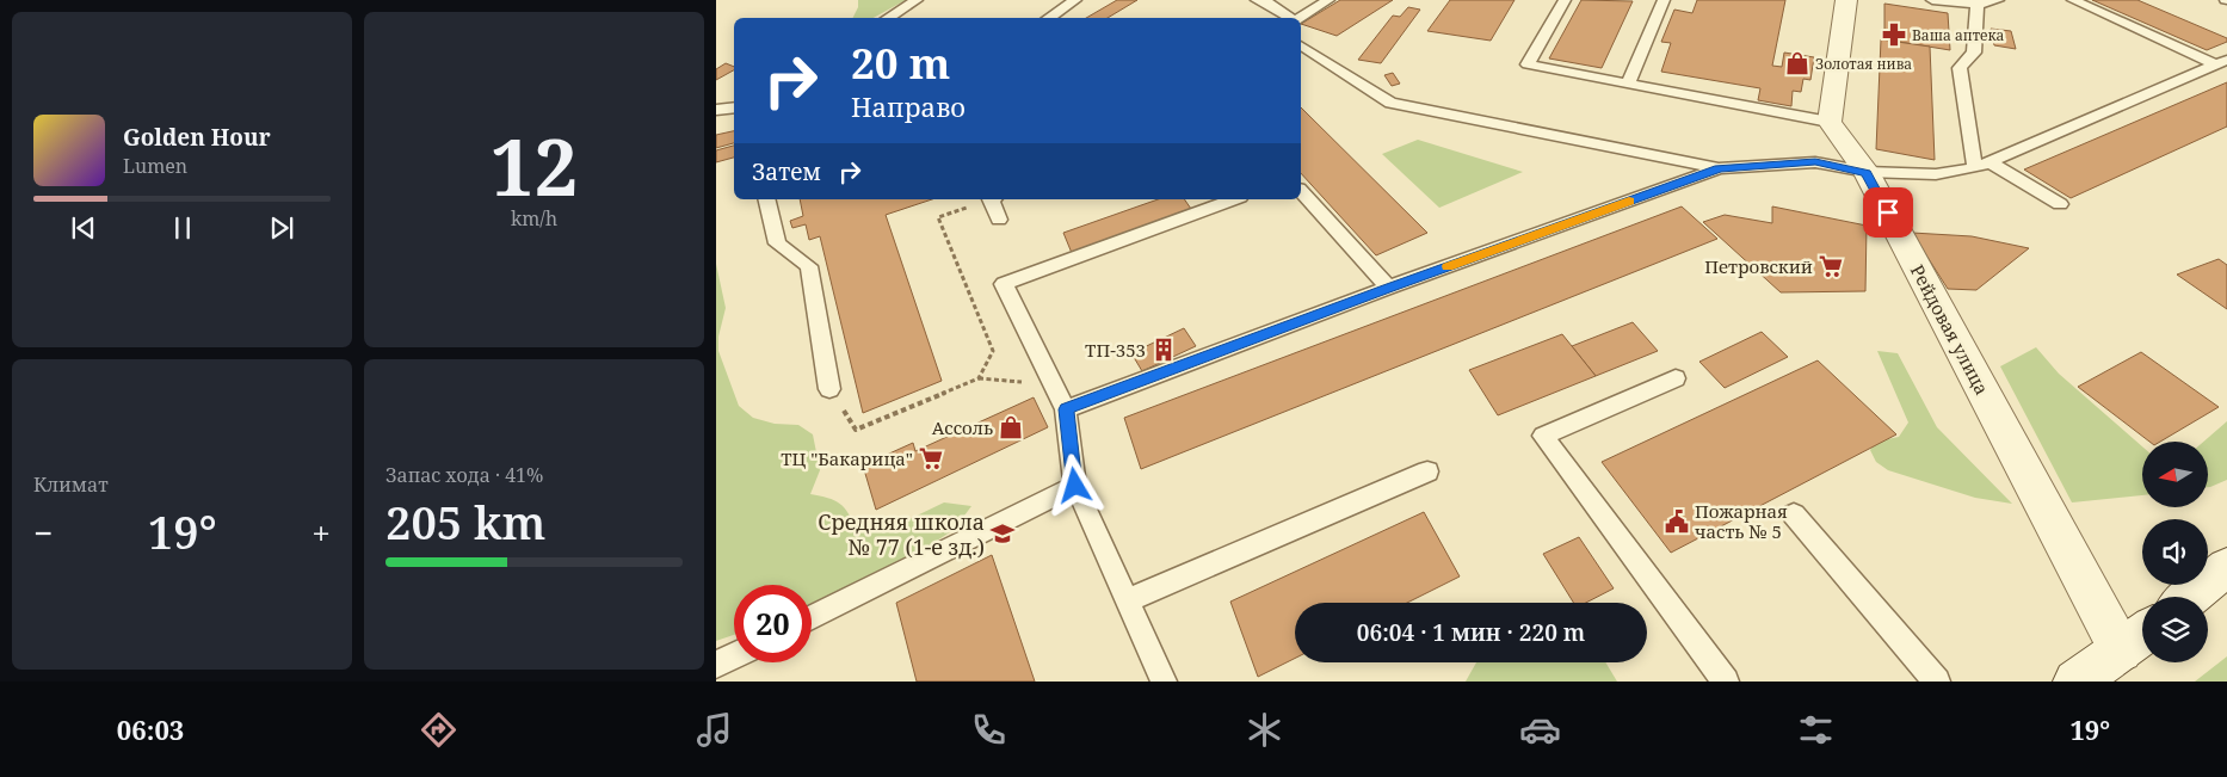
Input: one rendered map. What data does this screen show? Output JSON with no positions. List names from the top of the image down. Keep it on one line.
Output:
{"streets":{"street":["Рейдовая улица"]},"places":{"pharmacy":["Ваша аптека"],"shop":["Золотая нива","Ассоль"],"supermarket":["Петровский","ТЦ \"Бакарица\""],"building":["ТП-353"],"public building":["Пожарная часть № 5"],"school or university":["Средняя школа № 77 (1-е зд.)"]},"north":"left","page":{"tile":[["12","km/h"],"Климат",["Запас хода · 41%","205 km"]],"turn":["20 m","Направо"],"song":["Golden Hour","Lumen"],"then":"Затем","heat":["−","19°","+"],"limit":"20","trip":"06:04 · 1 мин · 220 m","tabs":["06:03","19°"]}}
